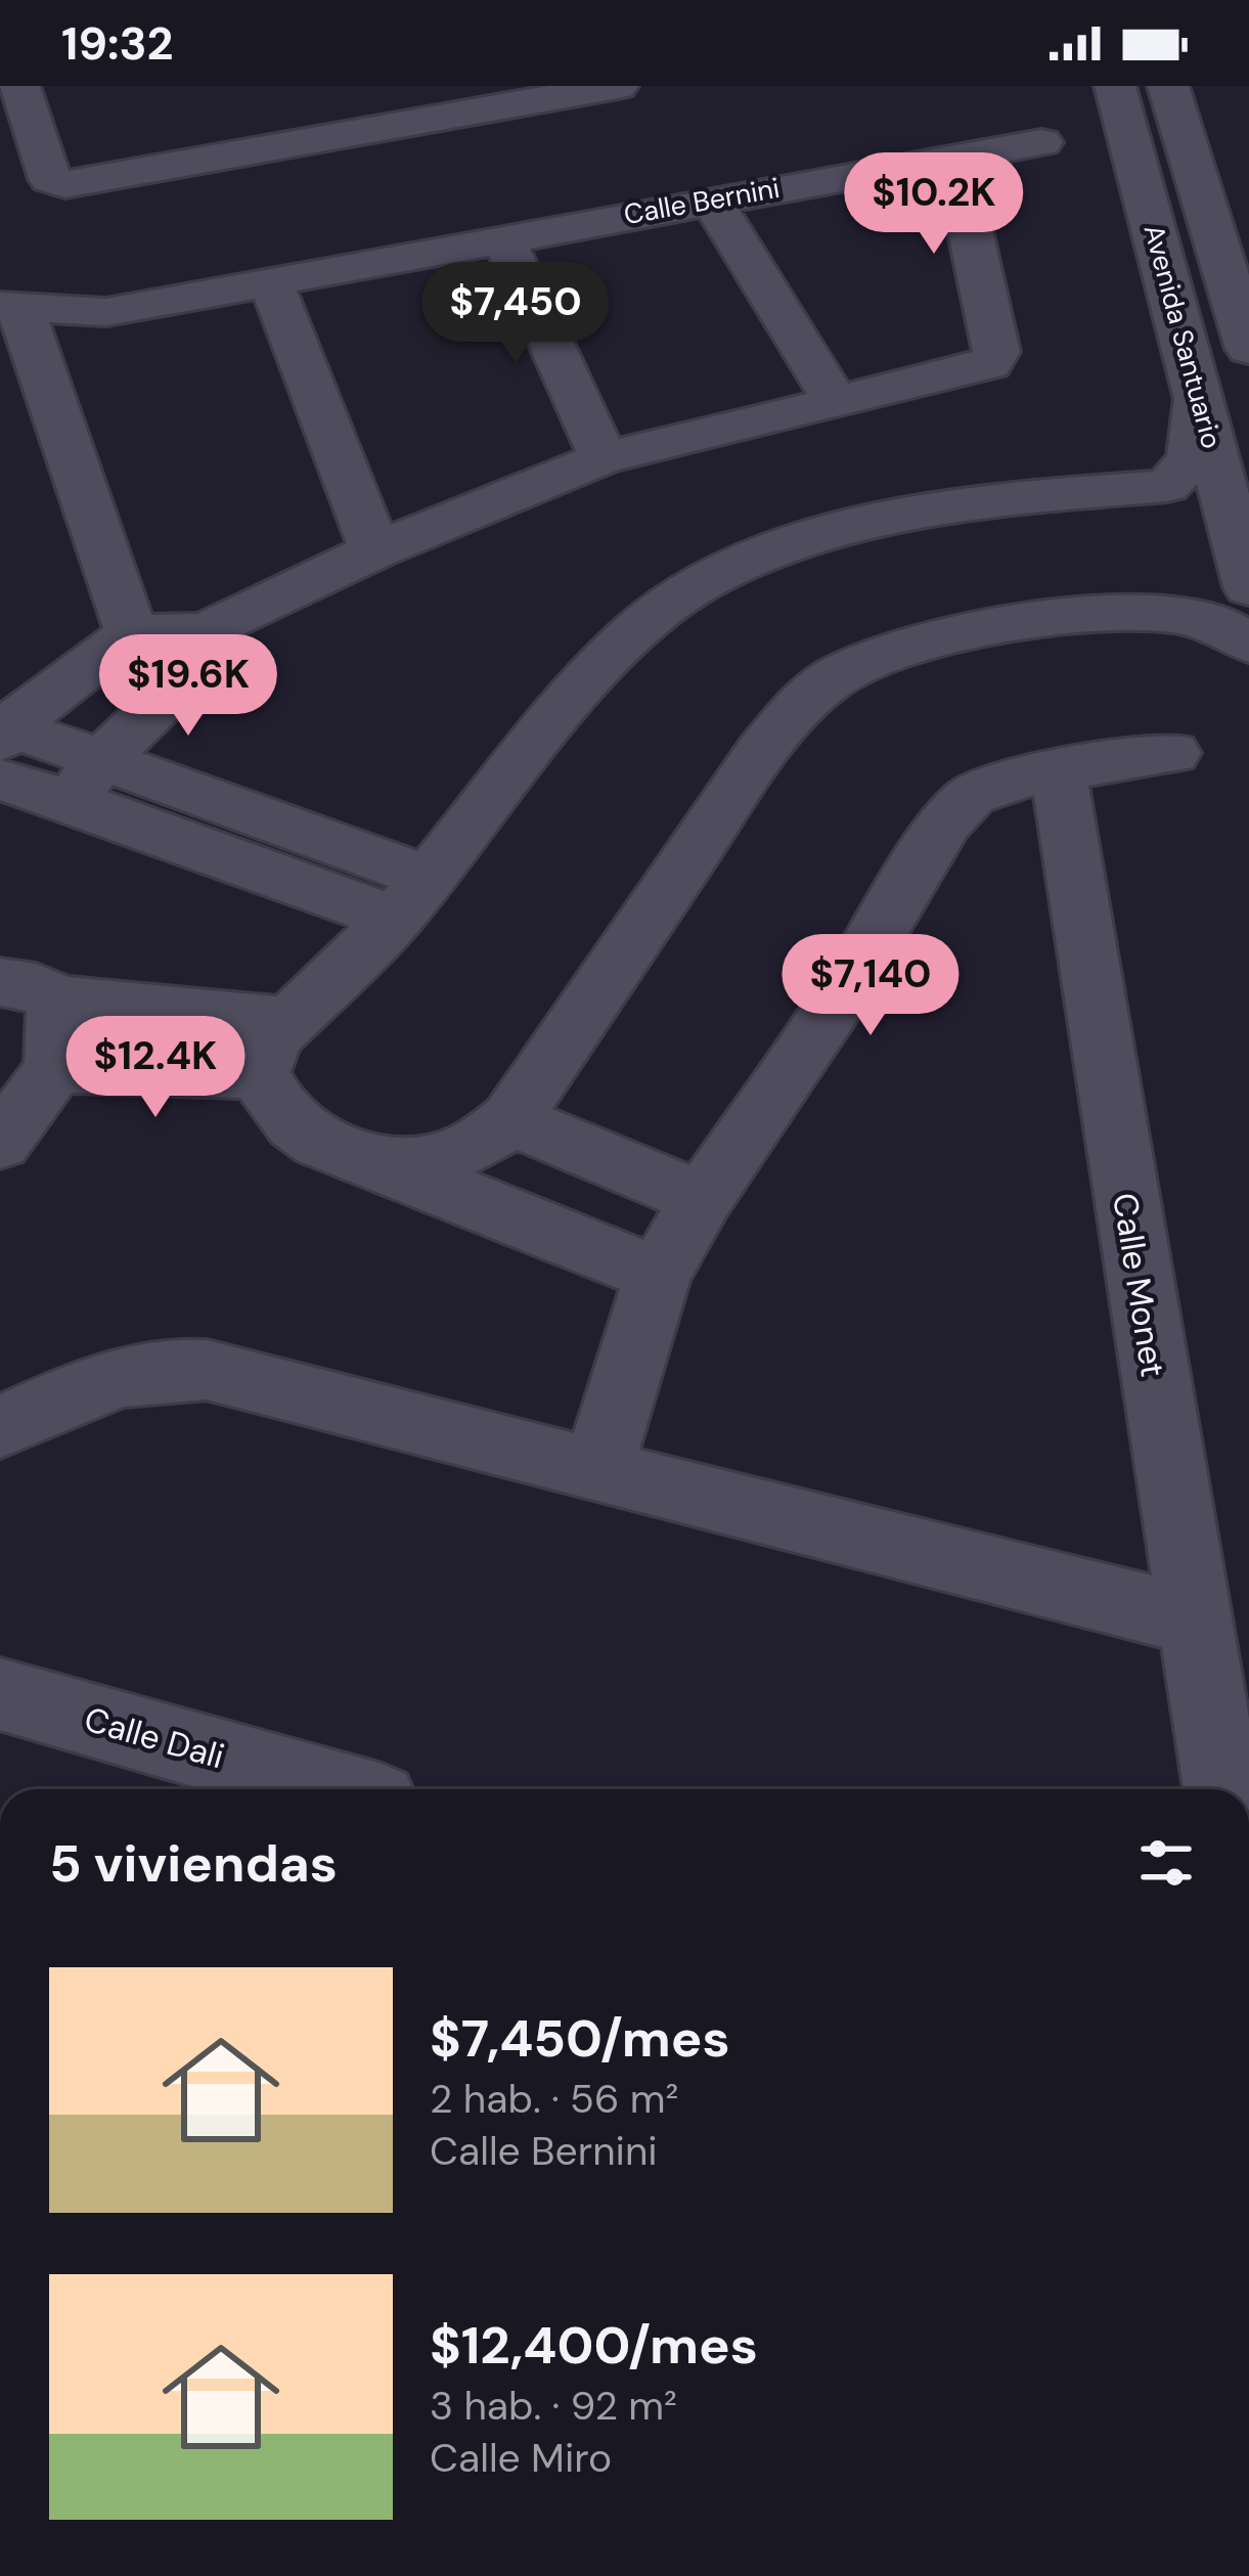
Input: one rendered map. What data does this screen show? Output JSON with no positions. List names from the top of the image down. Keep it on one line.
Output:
{"streets":{"street":["Calle Bernini","Avenida Santuario","Calle Monet","Calle Dali"]},"page":{"status":"19:32","price":["$10.2K","$7,450","$19.6K","$7,140","$12.4K"],"heading":"5 viviendas","list":[{"name":"$7,450/mes","note":"2 hab. · 56 m² · Calle Bernini"},{"name":"$12,400/mes","note":"3 hab. · 92 m² · Calle Miro"}]}}
